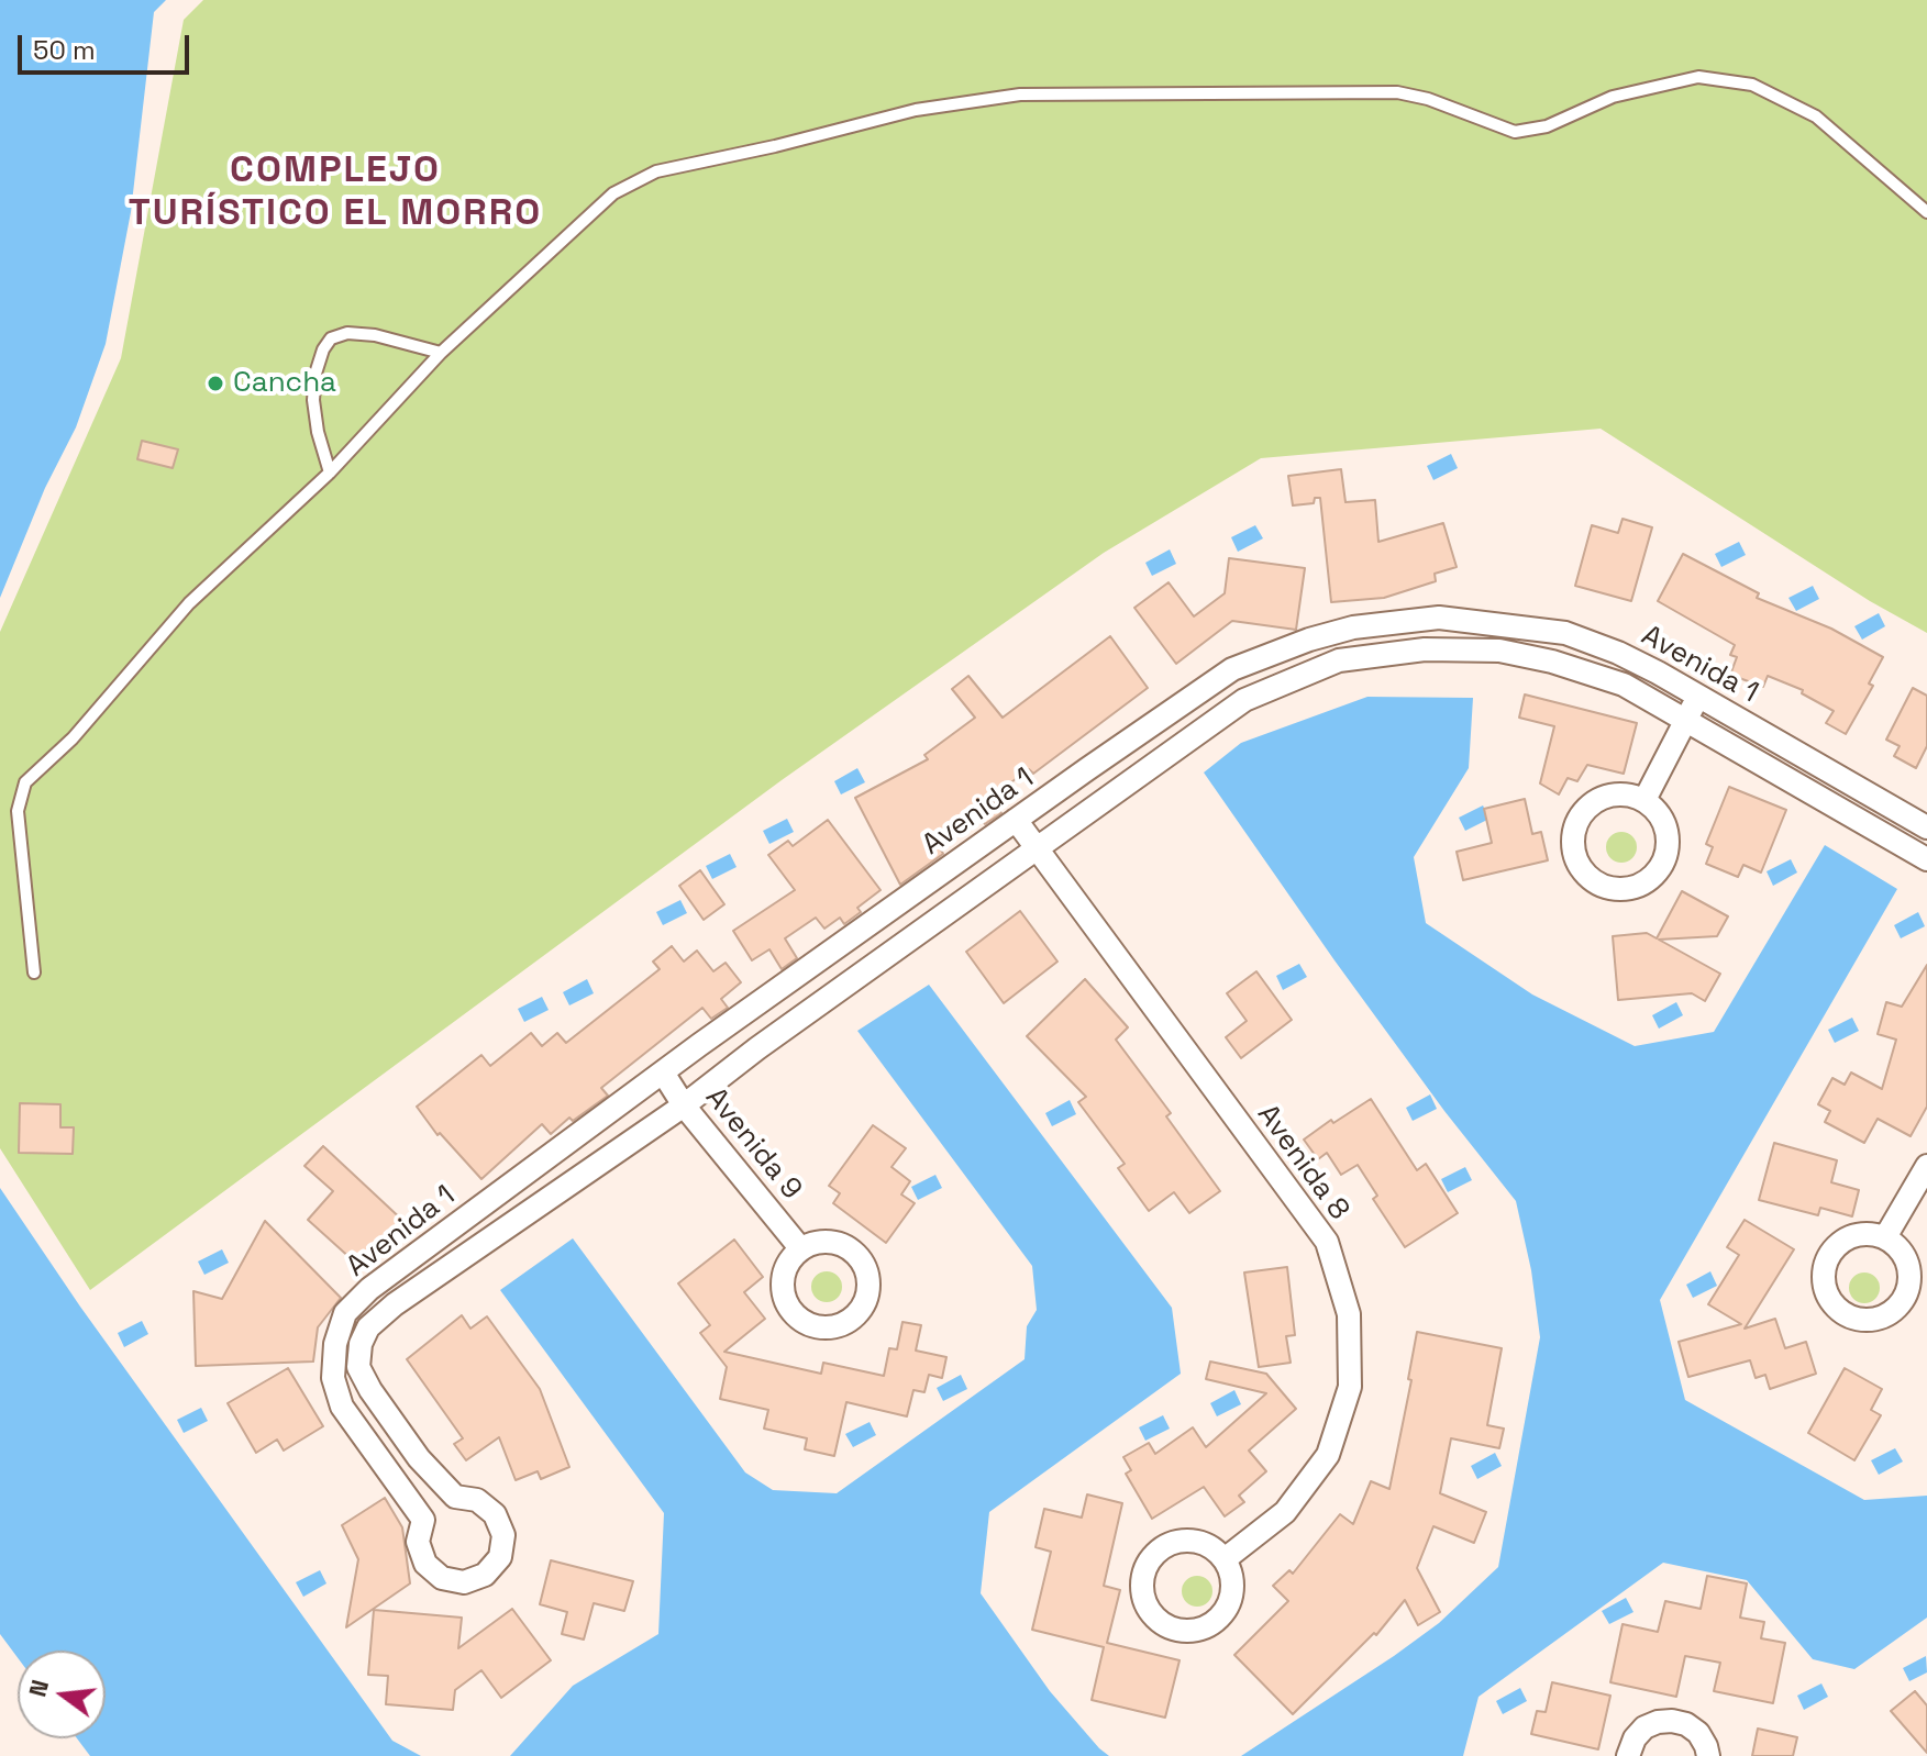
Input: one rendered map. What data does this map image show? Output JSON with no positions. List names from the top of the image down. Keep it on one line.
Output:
{"streets":{"street":["Avenida 1","Avenida 9","Avenida 8"]},"crossings":[["Avenida 1","Avenida 9"],["Avenida 1","Avenida 8"]],"districts":["COMPLEJO TURÍSTICO EL MORRO"],"places":["Cancha"],"scale_bar":"50 m","north":"left"}
